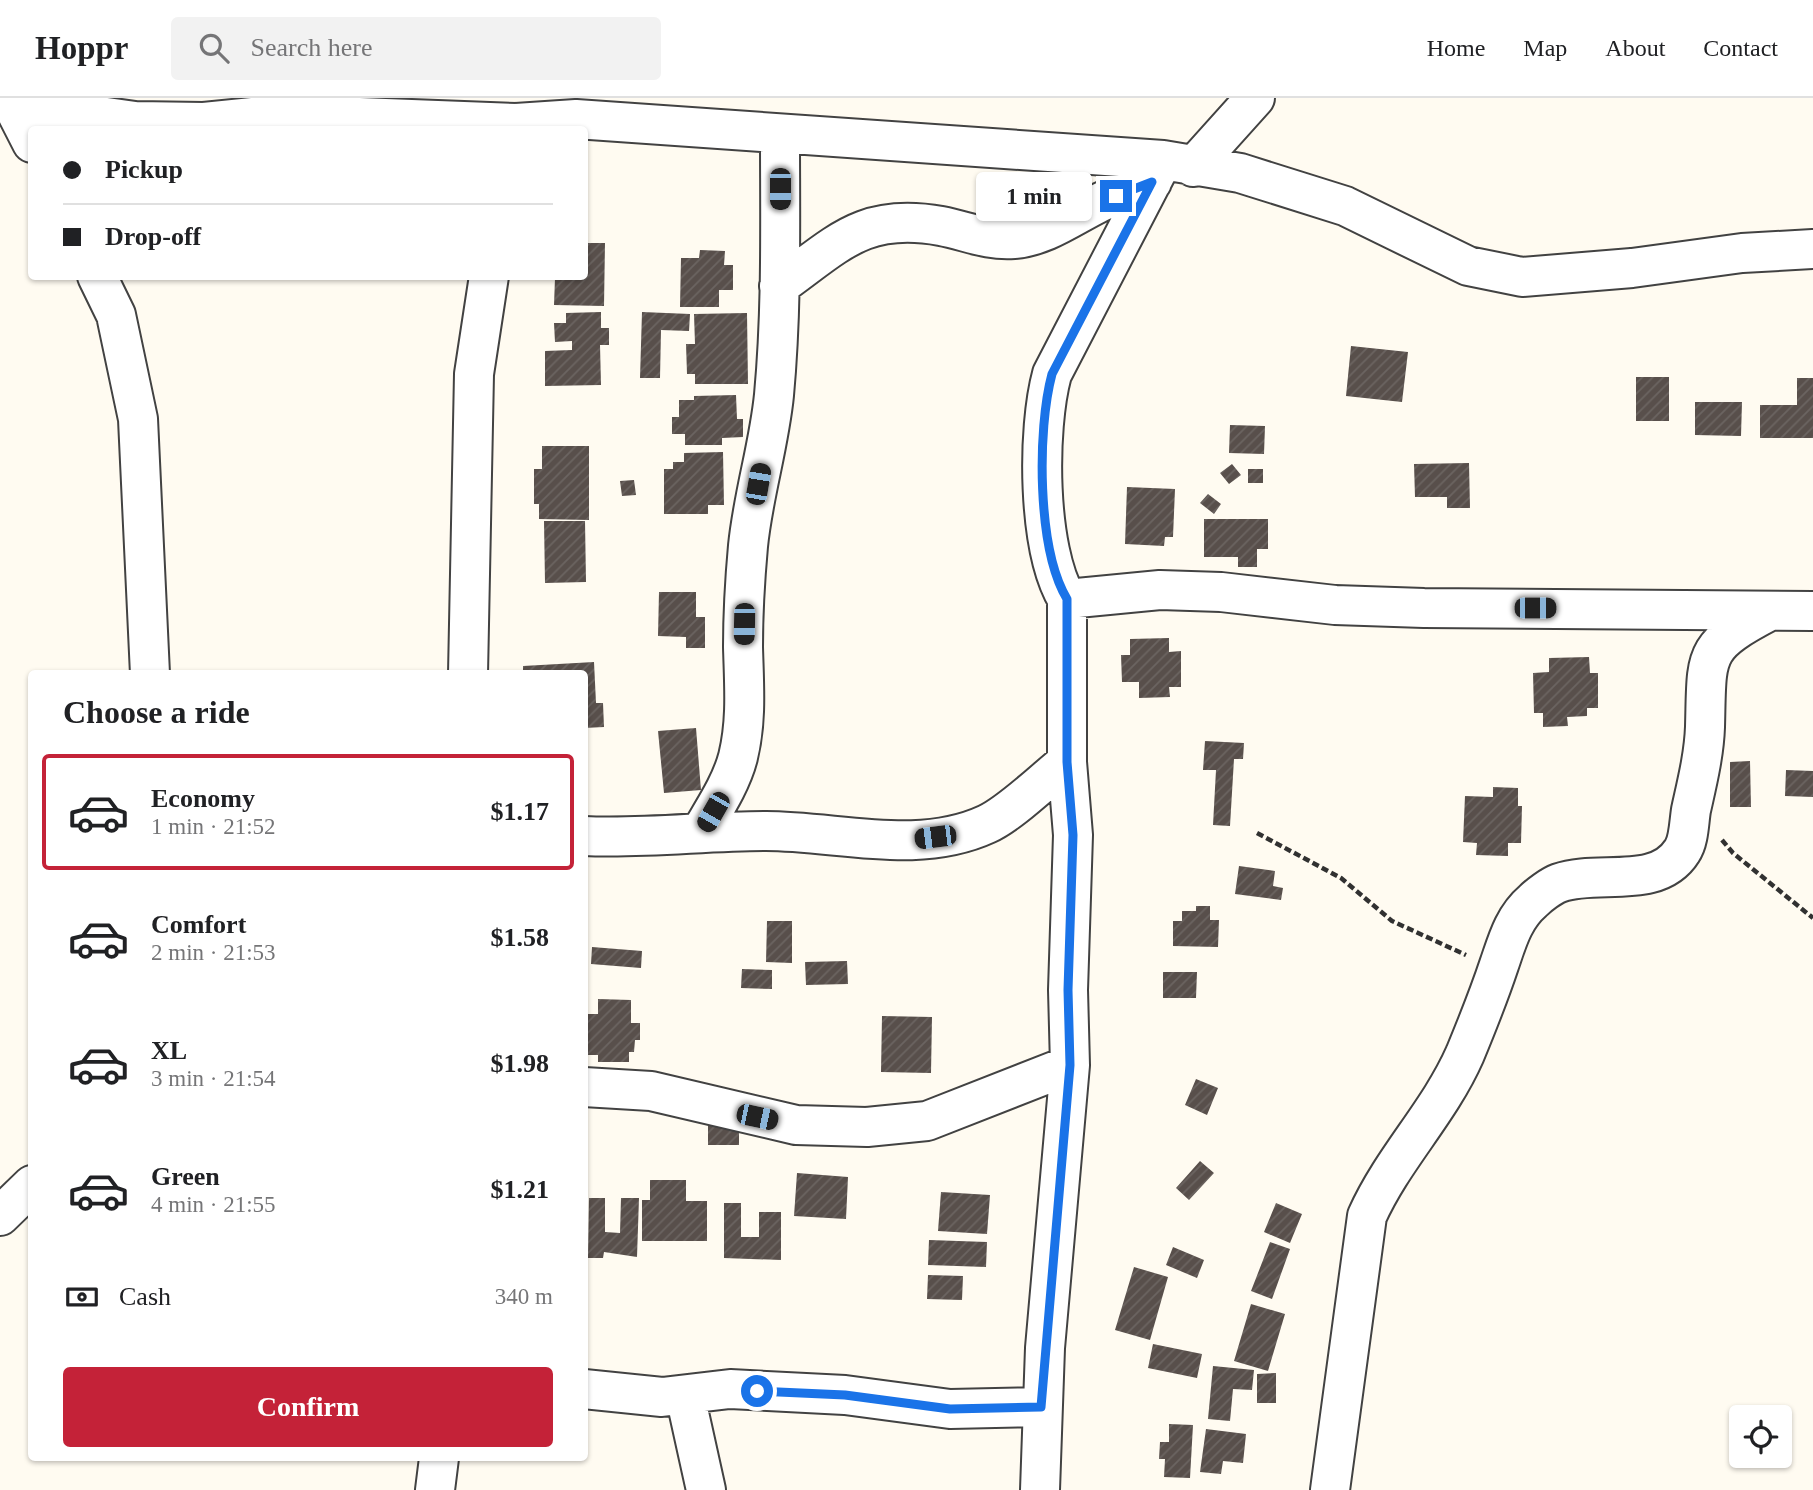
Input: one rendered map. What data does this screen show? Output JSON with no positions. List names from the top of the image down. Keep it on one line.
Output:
{"page":{"header":"Hoppr","search":"Search here","nav":["Home","Map","About","Contact"],"banner":["Pickup","Drop-off"],"bubble":"1 min","heading":"Choose a ride","list":[{"name":"Economy","note":"1 min · 21:52","value":"$1.17"},{"name":"Comfort","note":"2 min · 21:53","value":"$1.58"},{"name":"XL","note":"3 min · 21:54","value":"$1.98"},{"name":"Green","note":"4 min · 21:55","value":"$1.21"}],"pay":["Cash","340 m"],"buttons":"Confirm"}}
